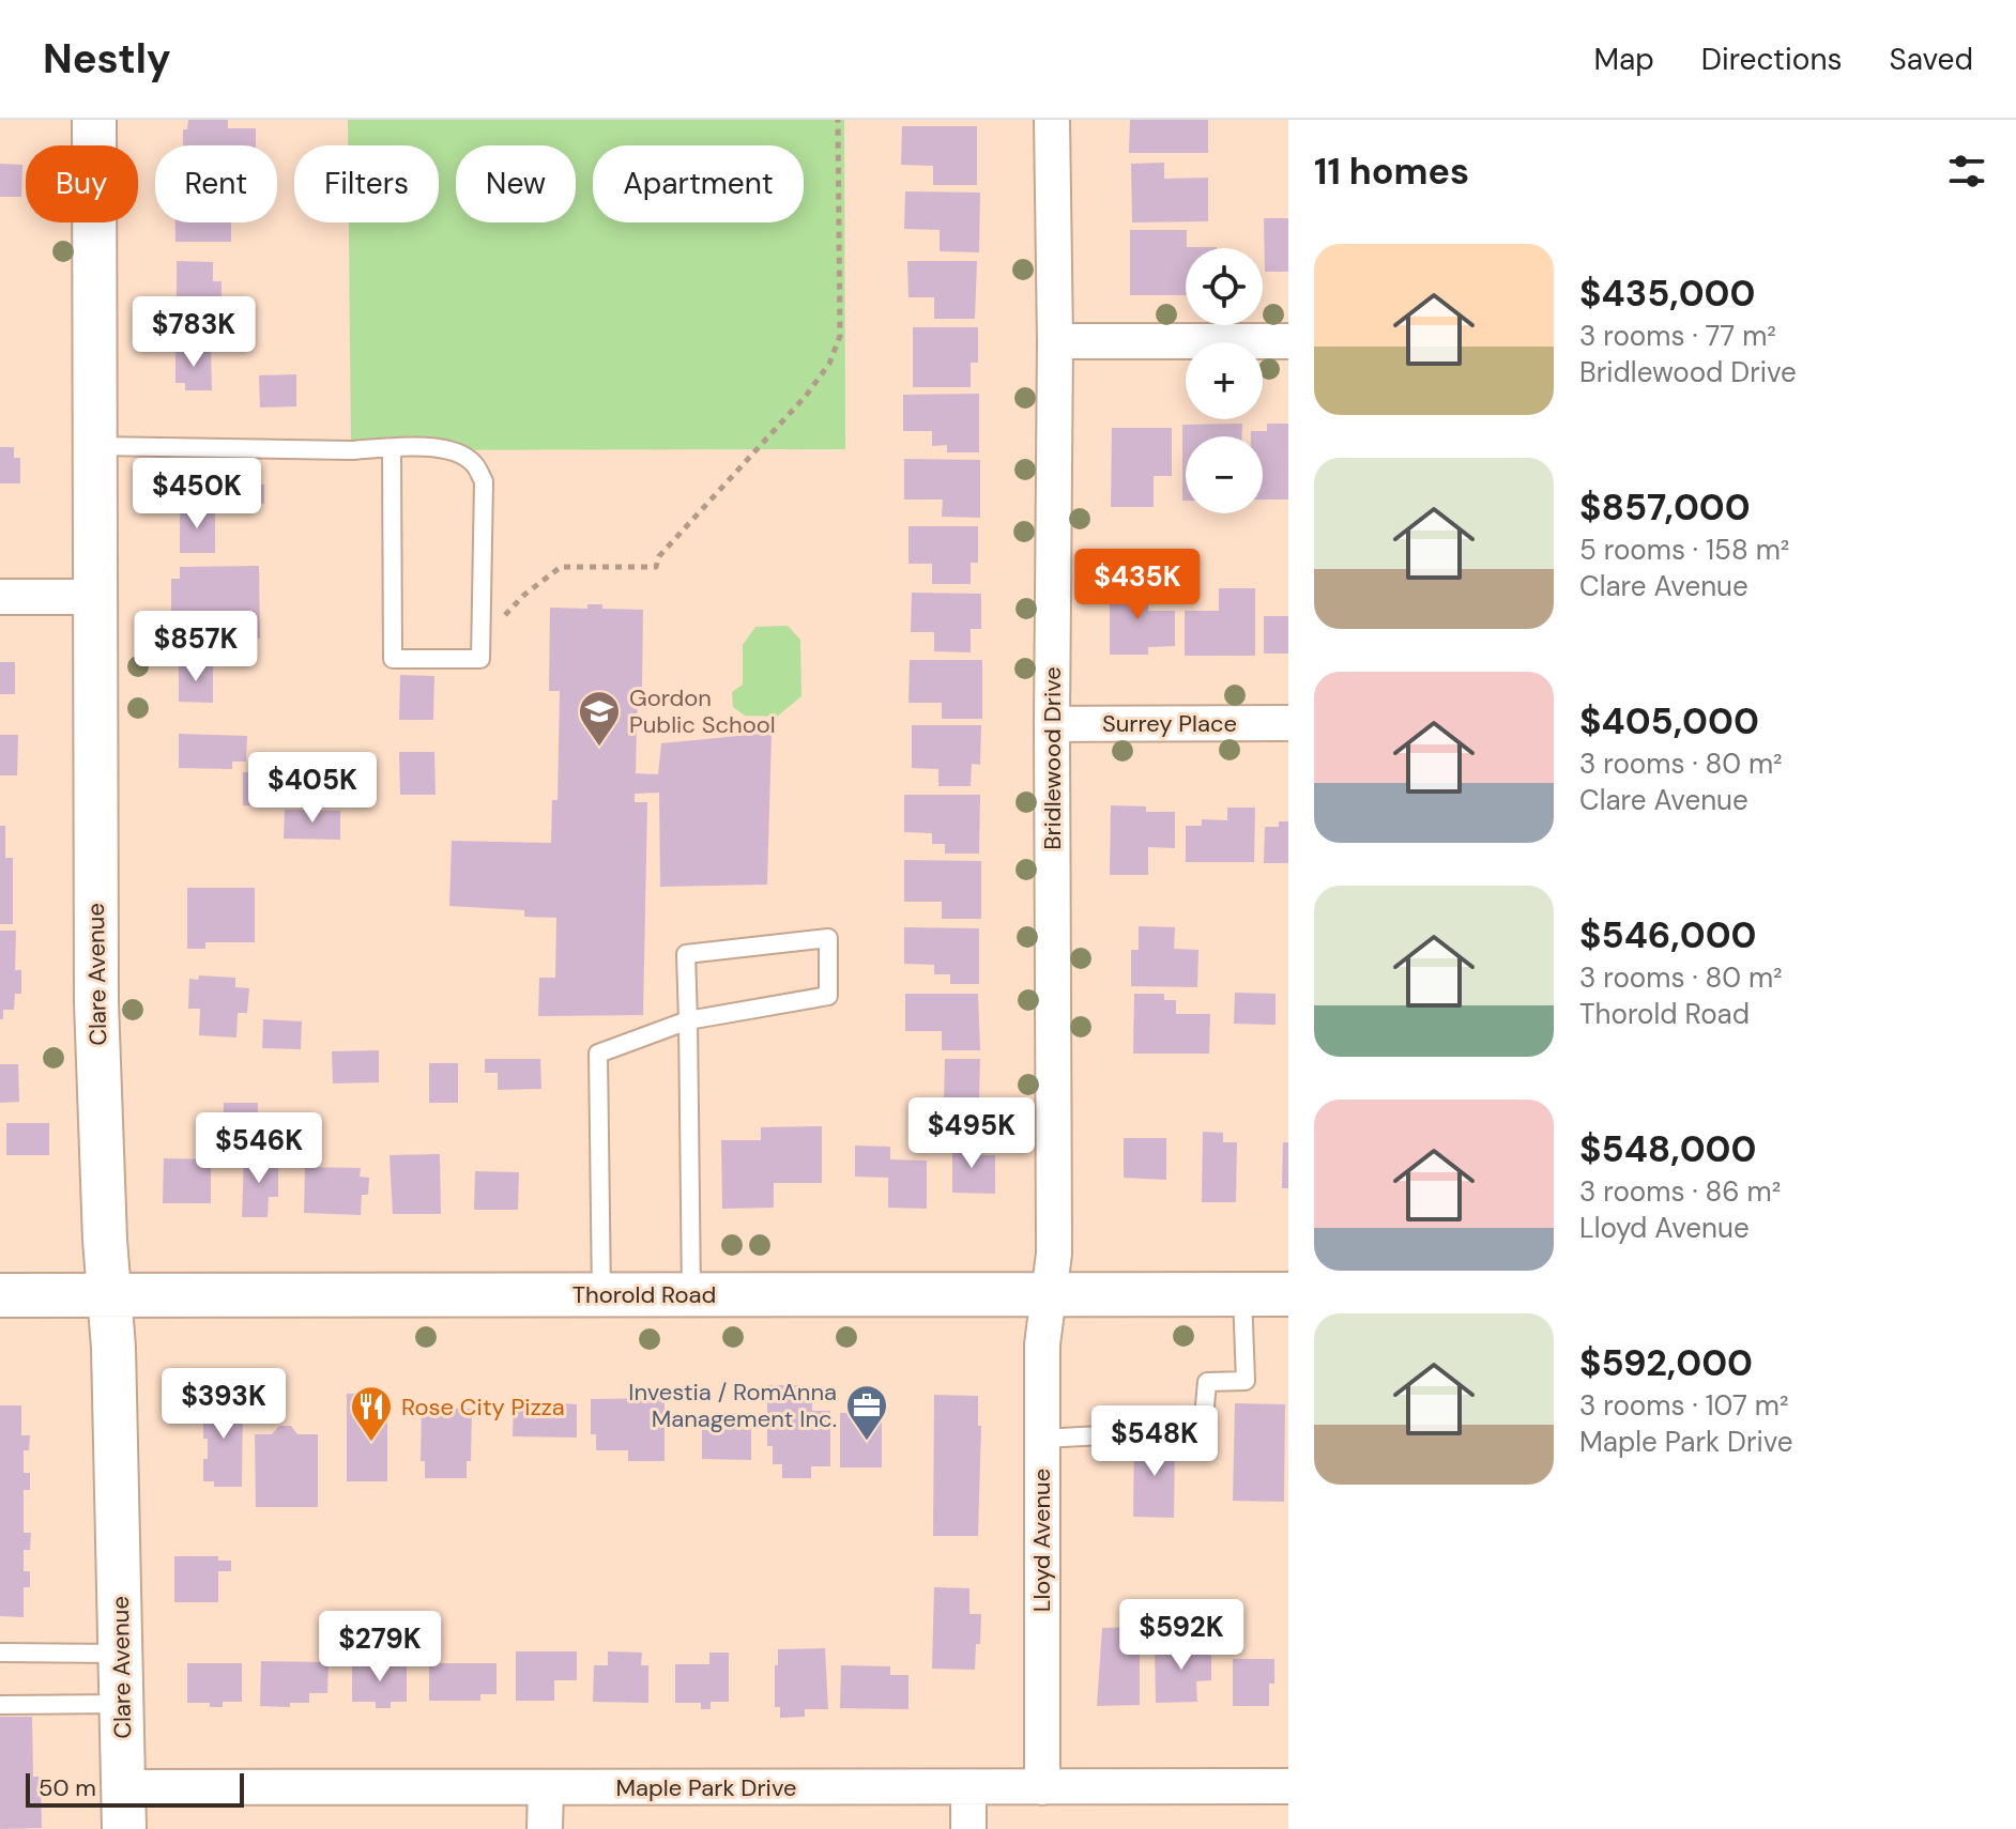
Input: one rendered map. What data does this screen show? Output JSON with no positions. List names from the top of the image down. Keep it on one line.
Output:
{"streets":{"street":["Surrey Place","Bridlewood Drive","Clare Avenue","Thorold Road","Lloyd Avenue","Maple Park Drive"]},"crossings":[["Surrey Place","Bridlewood Drive"],["Bridlewood Drive","Thorold Road"],["Bridlewood Drive","Lloyd Avenue"],["Clare Avenue","Thorold Road"],["Clare Avenue","Maple Park Drive"],["Thorold Road","Lloyd Avenue"],["Lloyd Avenue","Maple Park Drive"]],"places":{"school or university":["Gordon Public School"],"office":["Investia / RomAnna Management Inc."],"restaurant":["Rose City Pizza"]},"scale_bar":"50 m","page":{"header":"Nestly","nav":["Map","Directions","Saved"],"heading":"11 homes","chip":["Buy","Rent","Filters","New","Apartment"],"list":[{"name":"$435,000","note":"3 rooms · 77 m² · Bridlewood Drive"},{"name":"$857,000","note":"5 rooms · 158 m² · Clare Avenue"},{"name":"$405,000","note":"3 rooms · 80 m² · Clare Avenue"},{"name":"$546,000","note":"3 rooms · 80 m² · Thorold Road"},{"name":"$548,000","note":"3 rooms · 86 m² · Lloyd Avenue"},{"name":"$592,000","note":"3 rooms · 107 m² · Maple Park Drive"}],"map_buttons":["+","−"],"price":["$783K","$450K","$435K","$857K","$405K","$495K","$546K","$393K","$548K","$592K","$279K"],"scale":"50 m"}}
